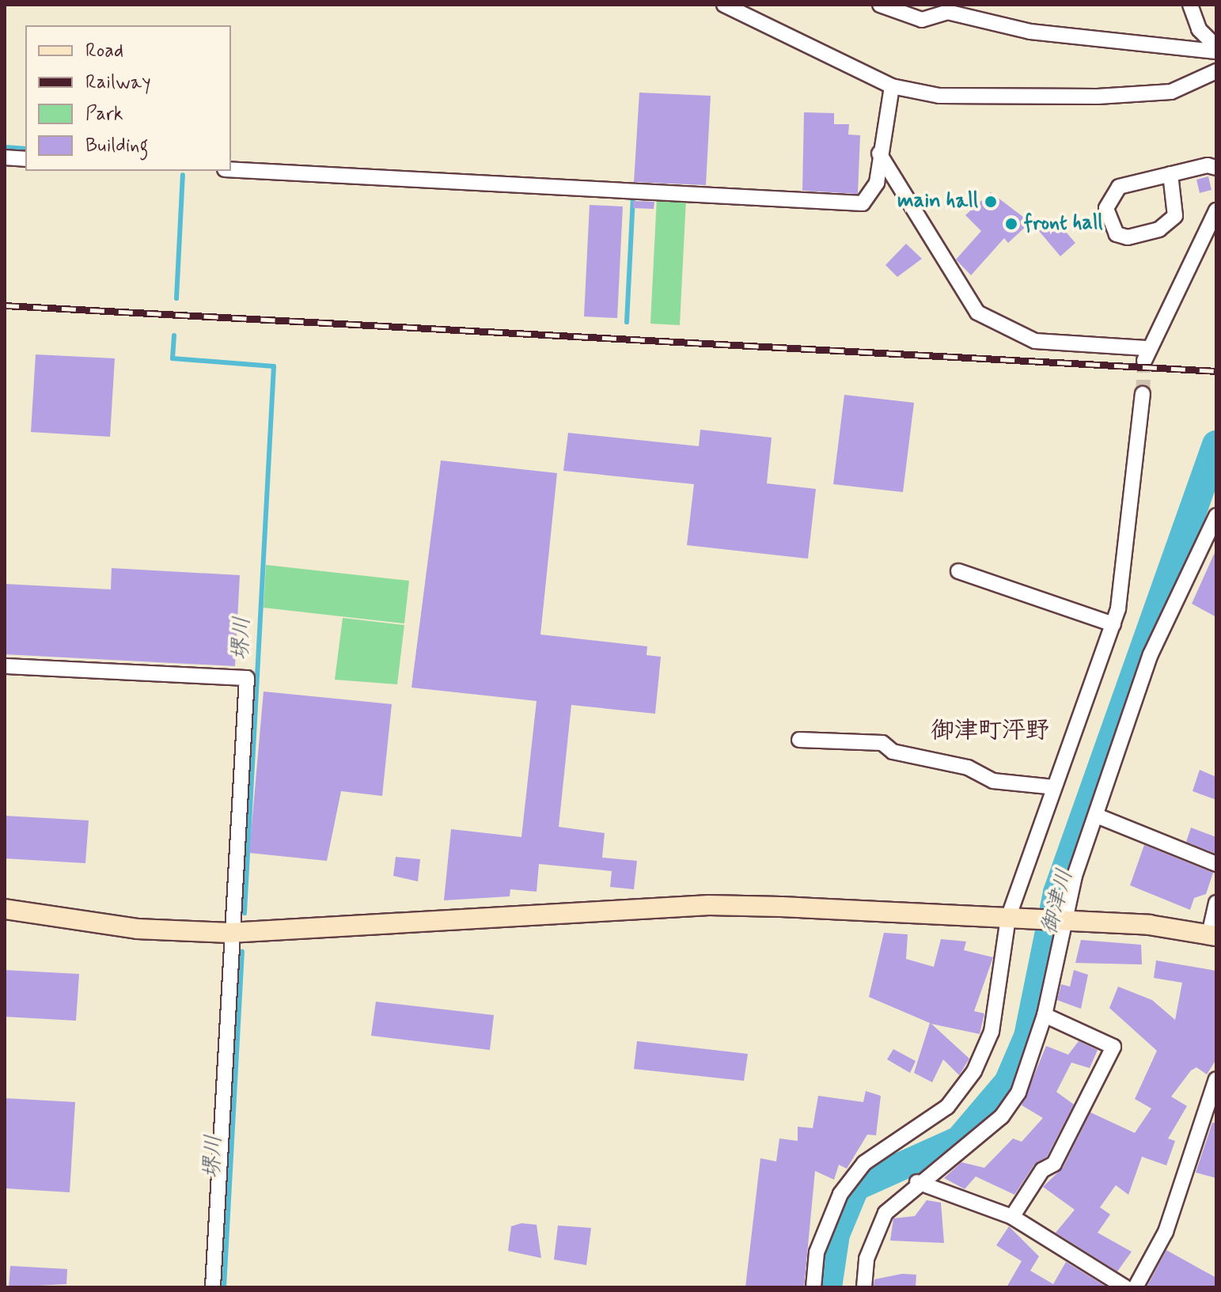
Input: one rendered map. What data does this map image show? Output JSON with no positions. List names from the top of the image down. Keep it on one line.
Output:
{"districts":["御津町泙野"],"water":["堺川","御津川"],"places":["main hall","front hall"],"legend":["Road","Railway","Park","Building"]}
